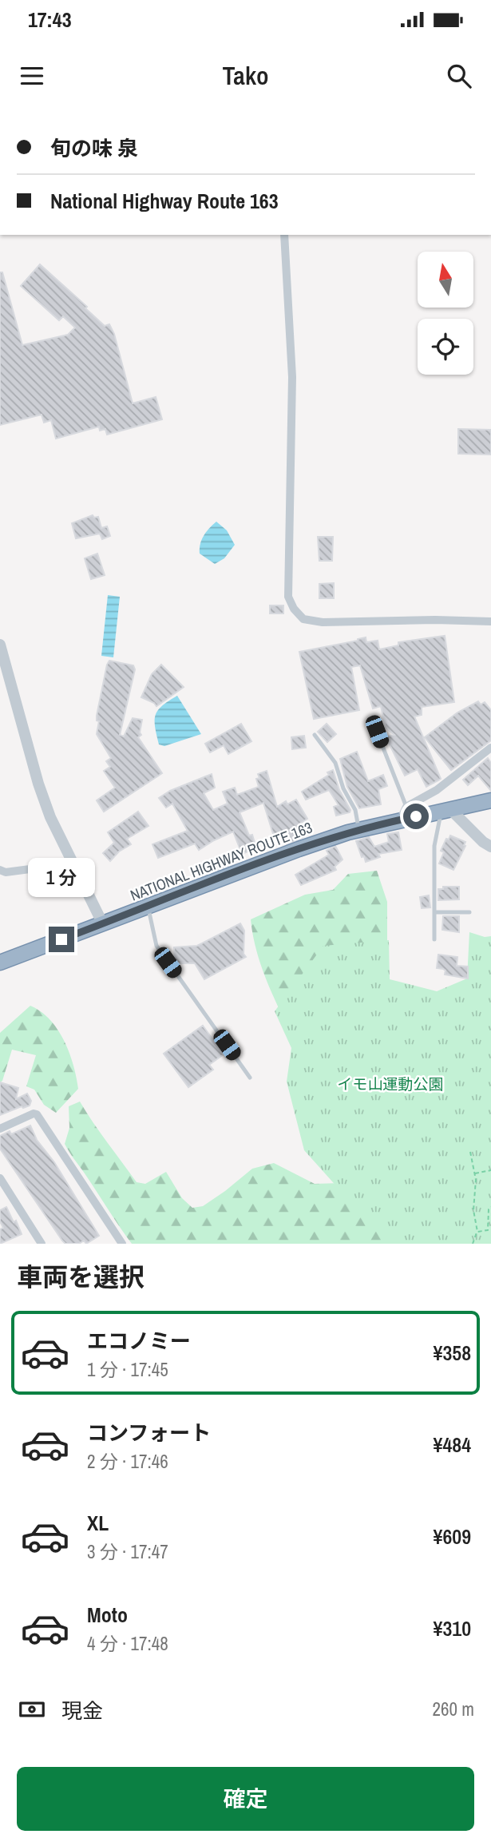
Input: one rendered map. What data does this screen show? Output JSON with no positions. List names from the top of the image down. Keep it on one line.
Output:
{"streets":{"highway":["NATIONAL HIGHWAY ROUTE 163"]},"parks":["イモ山運動公園"],"north":"top","page":{"status":"17:43","header":"Tako","banner":["旬の味 泉","National Highway Route 163"],"bubble":"1 分","heading":"車両を選択","list":[{"name":"エコノミー","note":"1 分 · 17:45","value":"¥358"},{"name":"コンフォート","note":"2 分 · 17:46","value":"¥484"},{"name":"XL","note":"3 分 · 17:47","value":"¥609"},{"name":"Moto","note":"4 分 · 17:48","value":"¥310"}],"pay":["現金","260 m"],"buttons":"確定"}}
